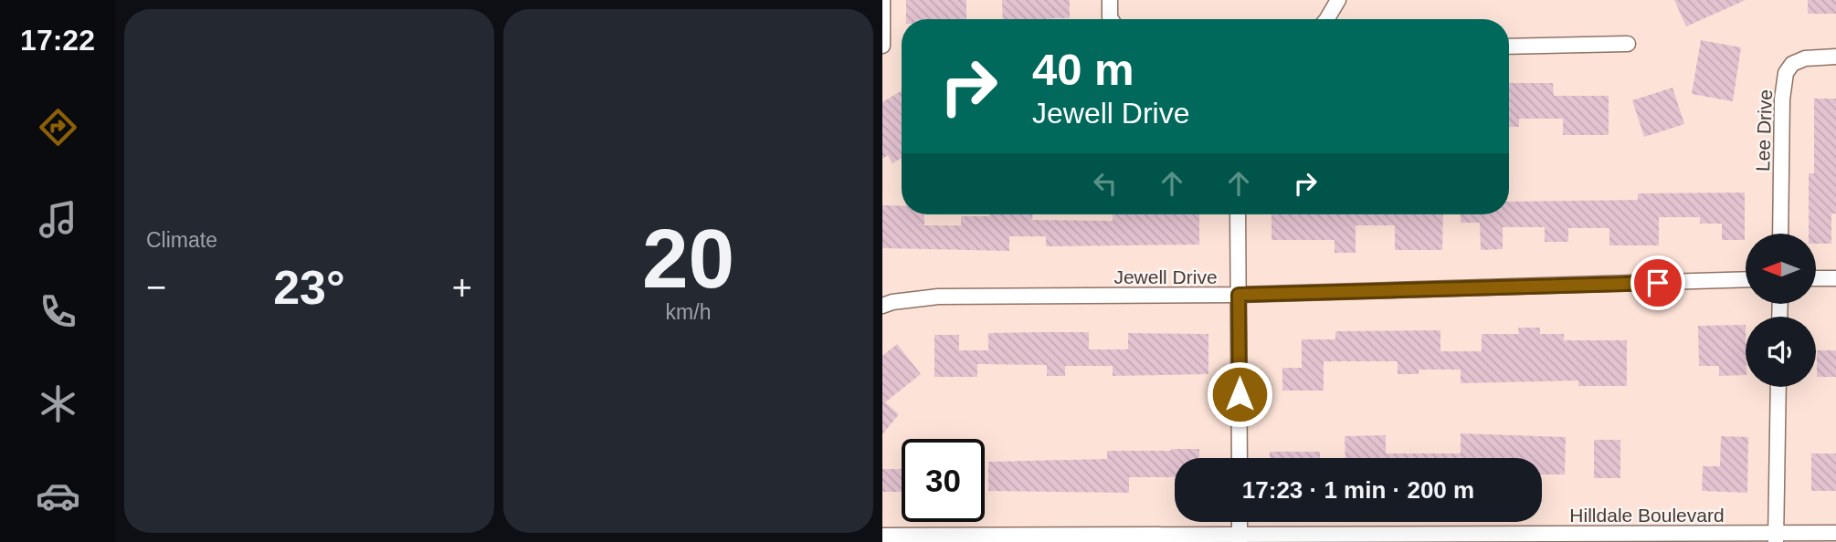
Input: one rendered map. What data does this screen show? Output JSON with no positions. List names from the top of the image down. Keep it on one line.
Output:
{"streets":{"street":["Lee Drive","Jewell Drive","Hilldale Boulevard"]},"north":"left","page":{"tabs":"17:22","tile":["Climate",["20","km/h"]],"turn":["40 m","Jewell Drive"],"heat":["−","23°","+"],"limit":"30","trip":"17:23 · 1 min · 200 m"}}
